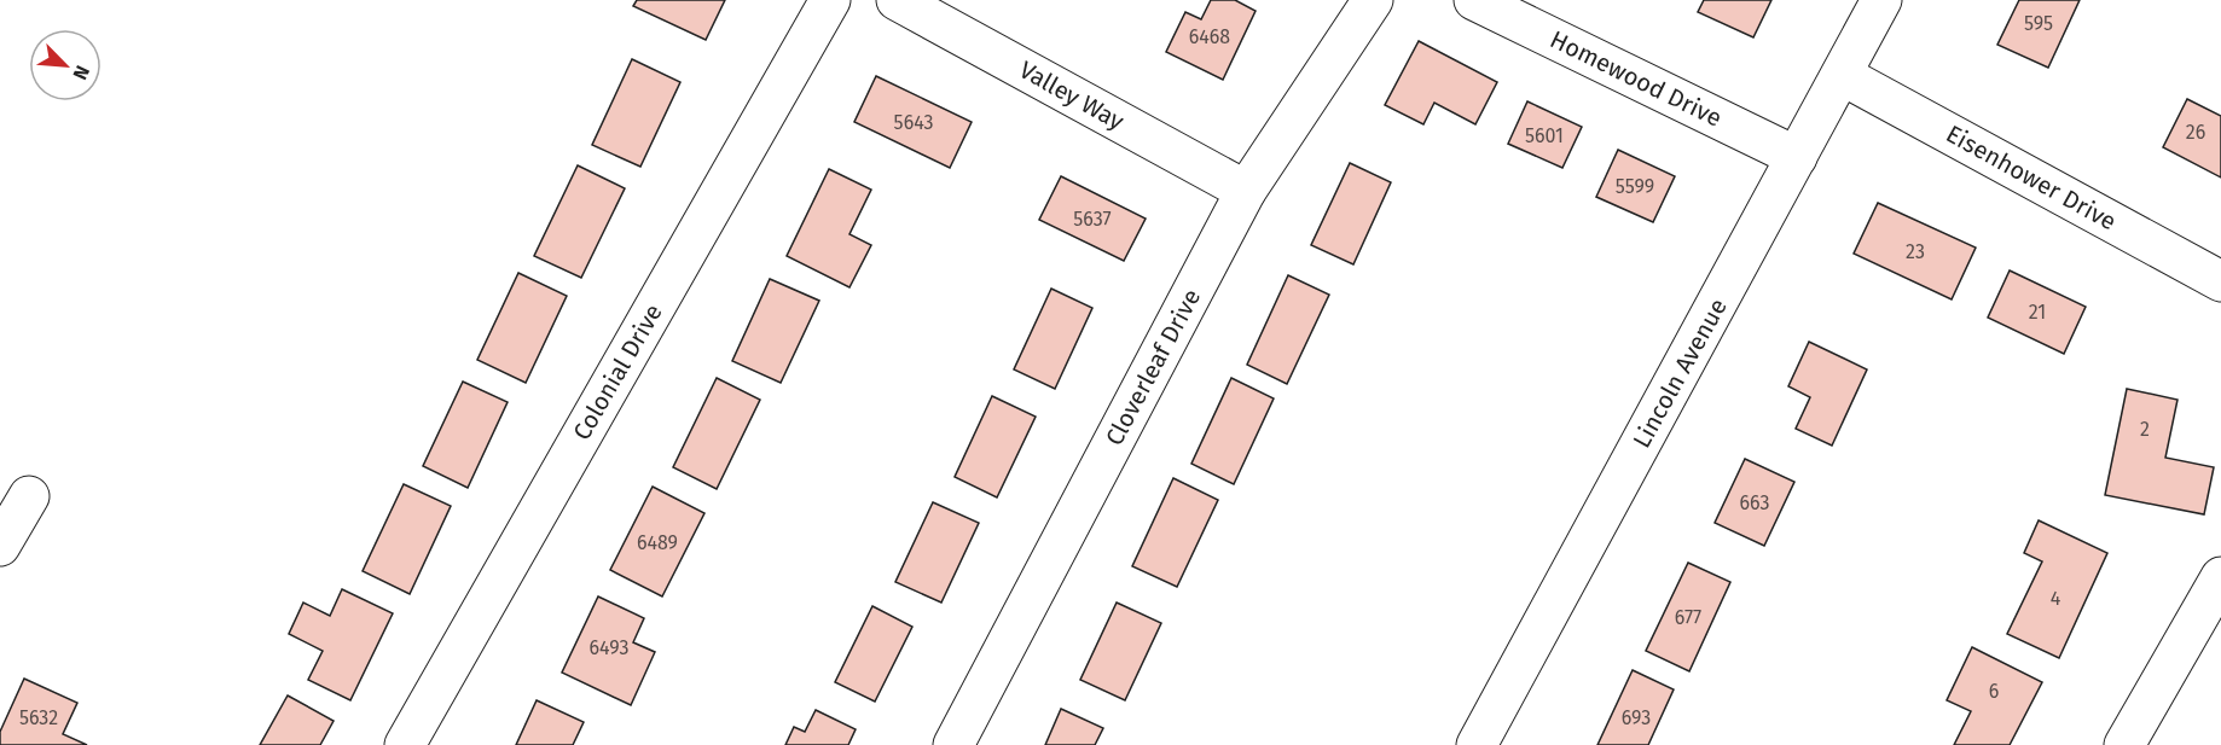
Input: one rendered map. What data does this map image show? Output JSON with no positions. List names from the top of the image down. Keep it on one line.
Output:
{"streets":{"street":["Homewood Drive","Valley Way","Eisenhower Drive","Cloverleaf Drive","Colonial Drive","Lincoln Avenue"]},"crossings":[["Homewood Drive","Lincoln Avenue"],["Valley Way","Cloverleaf Drive"],["Eisenhower Drive","Lincoln Avenue"]],"house_numbers":["595","6468","5643","26","5601","5599","5637","23","21","2","663","6489","4","677","6493","6","5632","693"],"north":"bottom right"}
